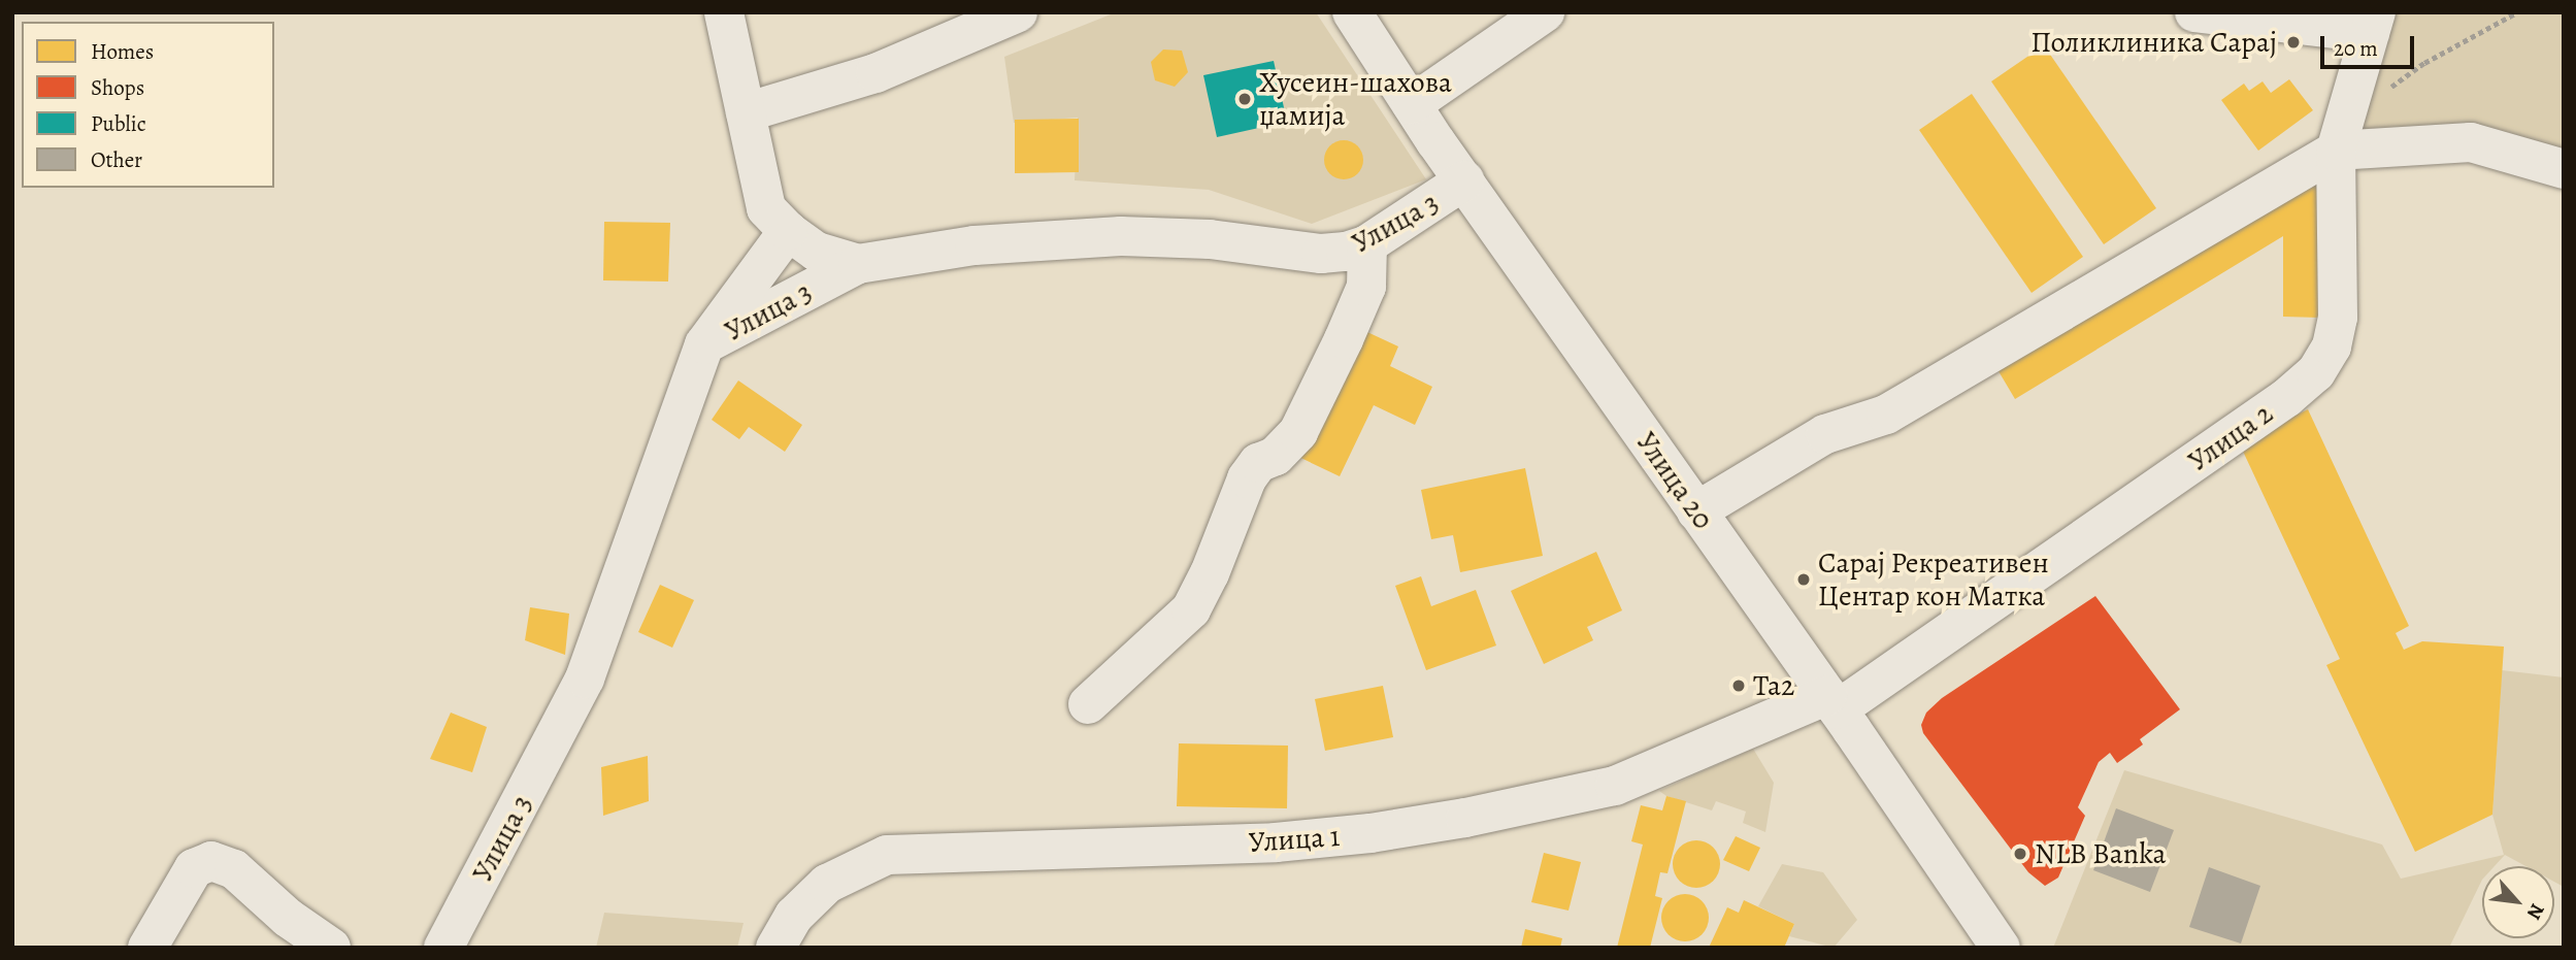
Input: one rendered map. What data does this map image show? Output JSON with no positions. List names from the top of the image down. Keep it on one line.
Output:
{"streets":{"street":["Улица 3","Улица 2","Улица 20","Улица 1"]},"crossings":[["Улица 3","Улица 20"],["Улица 2","Улица 20"],["Улица 2","Улица 1"],["Улица 20","Улица 1"]],"places":["Поликлиника Сарај","Хусеин-шахова џамија","Сарај Рекреативен Центар кон Матка","Ta2","NLB Banka"],"legend":["Homes","Shops","Public","Other"],"scale_bar":"20 m","north":"bottom right"}
